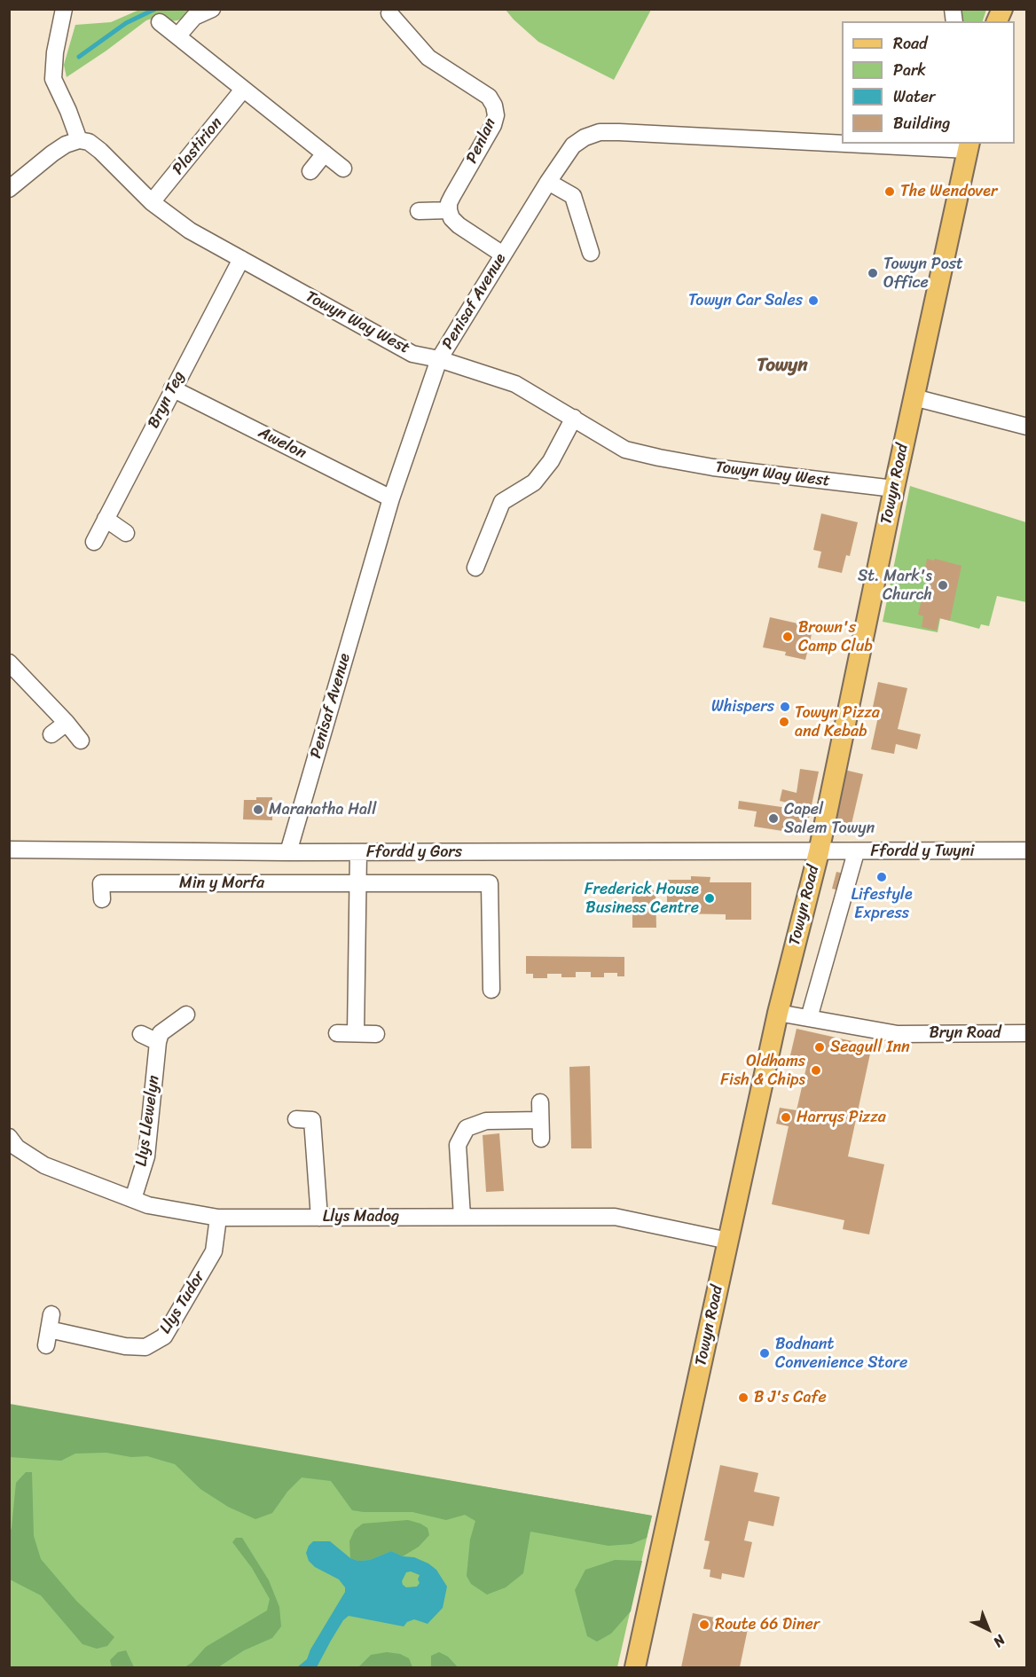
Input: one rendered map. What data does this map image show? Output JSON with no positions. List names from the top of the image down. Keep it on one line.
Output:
{"streets":{"main road":["Towyn Road"],"street":["Penlan","Plastirion","Penisaf Avenue","Towyn Way West","Bryn Teg","Awelon","Ffordd y Twyni","Ffordd y Gors","Min y Morfa","Bryn Road","Llys Llewelyn","Llys Madog","Llys Tudor"]},"crossings":[["Plastirion","Towyn Way West"],["Penisaf Avenue","Towyn Way West"],["Penisaf Avenue","Awelon"],["Penisaf Avenue","Towyn Road"],["Penisaf Avenue","Ffordd y Gors"],["Towyn Way West","Bryn Teg"],["Towyn Way West","Towyn Road"],["Bryn Teg","Awelon"],["Towyn Road","Ffordd y Twyni"],["Towyn Road","Ffordd y Gors"],["Towyn Road","Bryn Road"],["Towyn Road","Llys Madog"],["Ffordd y Twyni","Ffordd y Gors"],["Llys Llewelyn","Llys Madog"],["Llys Madog","Llys Tudor"]],"districts":["Towyn"],"places":["The Wendover","Towyn Post Office","Towyn Car Sales","St. Mark's Church","Brown's Camp Club","Whispers","Towyn Pizza and Kebab","Maranatha Hall","Capel Salem Towyn","Lifestyle Express","Frederick House Business Centre","Seagull Inn","Oldhams Fish & Chips","Harrys Pizza","Bodnant Convenience Store","B J's Cafe","Route 66 Diner"],"legend":["Road","Park","Water","Building"],"north":"bottom right"}
